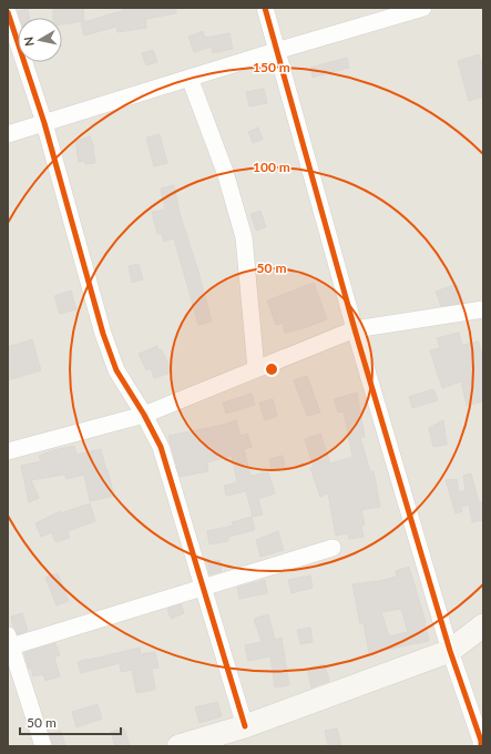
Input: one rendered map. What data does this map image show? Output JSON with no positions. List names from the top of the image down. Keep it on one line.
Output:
{"scale_bar":"50 m","north":"left","rings":["150 m","100 m","50 m"]}
